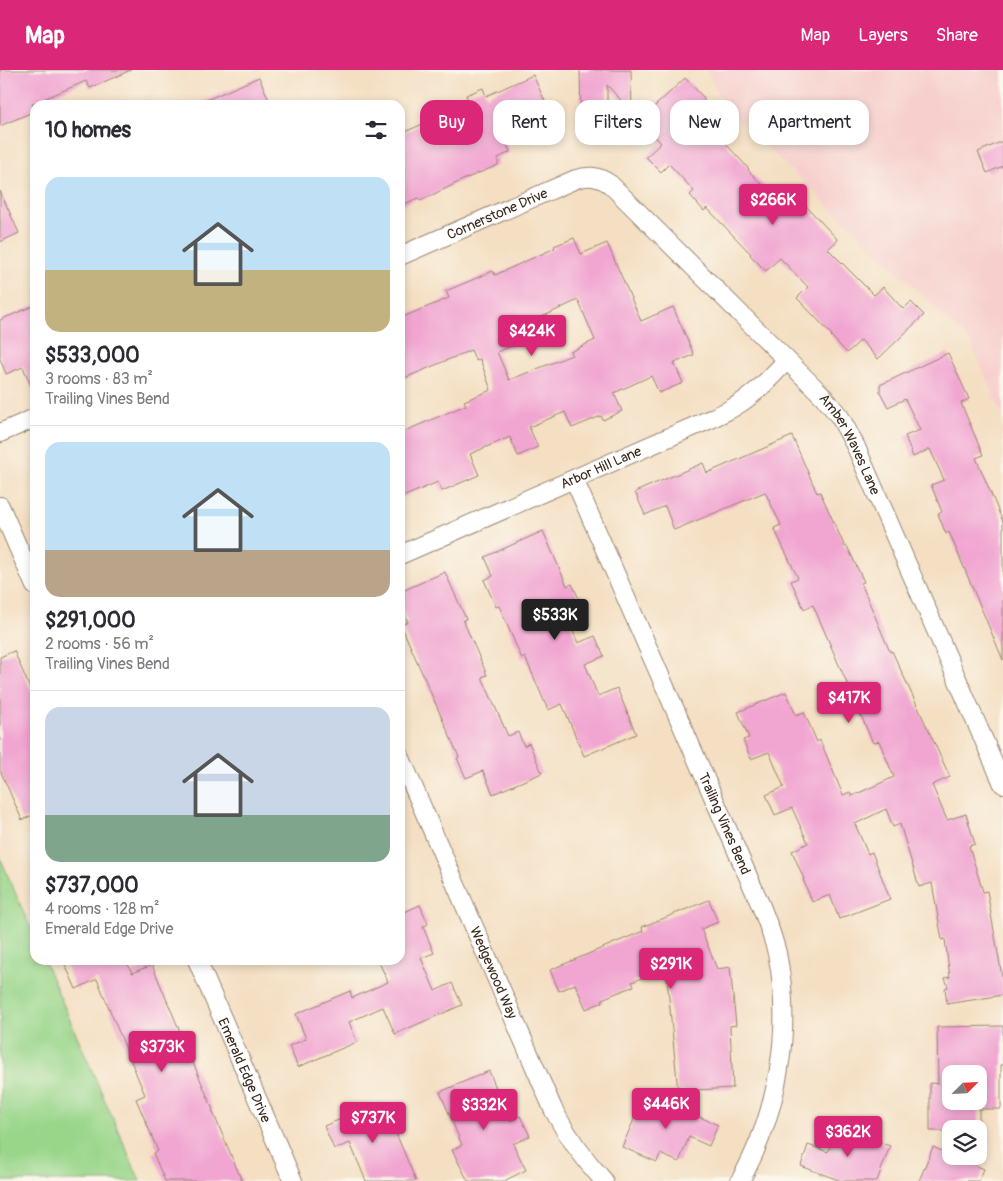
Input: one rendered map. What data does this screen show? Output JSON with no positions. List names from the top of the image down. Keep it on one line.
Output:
{"streets":{"street":["Cornerstone Drive","Amber Waves Lane","Arbor Hill Lane","Trailing Vines Bend","Wedgewood Way","Emerald Edge Drive"]},"crossings":[["Cornerstone Drive","Amber Waves Lane"],["Amber Waves Lane","Arbor Hill Lane"],["Arbor Hill Lane","Trailing Vines Bend"]],"north":"top right","page":{"header":"Map","nav":["Map","Layers","Share"],"chip":["Buy","Rent","Filters","New","Apartment"],"heading":"10 homes","list":[{"name":"$533,000","note":"3 rooms · 83 m² · Trailing Vines Bend"},{"name":"$291,000","note":"2 rooms · 56 m² · Trailing Vines Bend"},{"name":"$737,000","note":"4 rooms · 128 m² · Emerald Edge Drive"}],"price":["$266K","$424K","$533K","$417K","$291K","$373K","$446K","$332K","$737K","$362K"]}}
